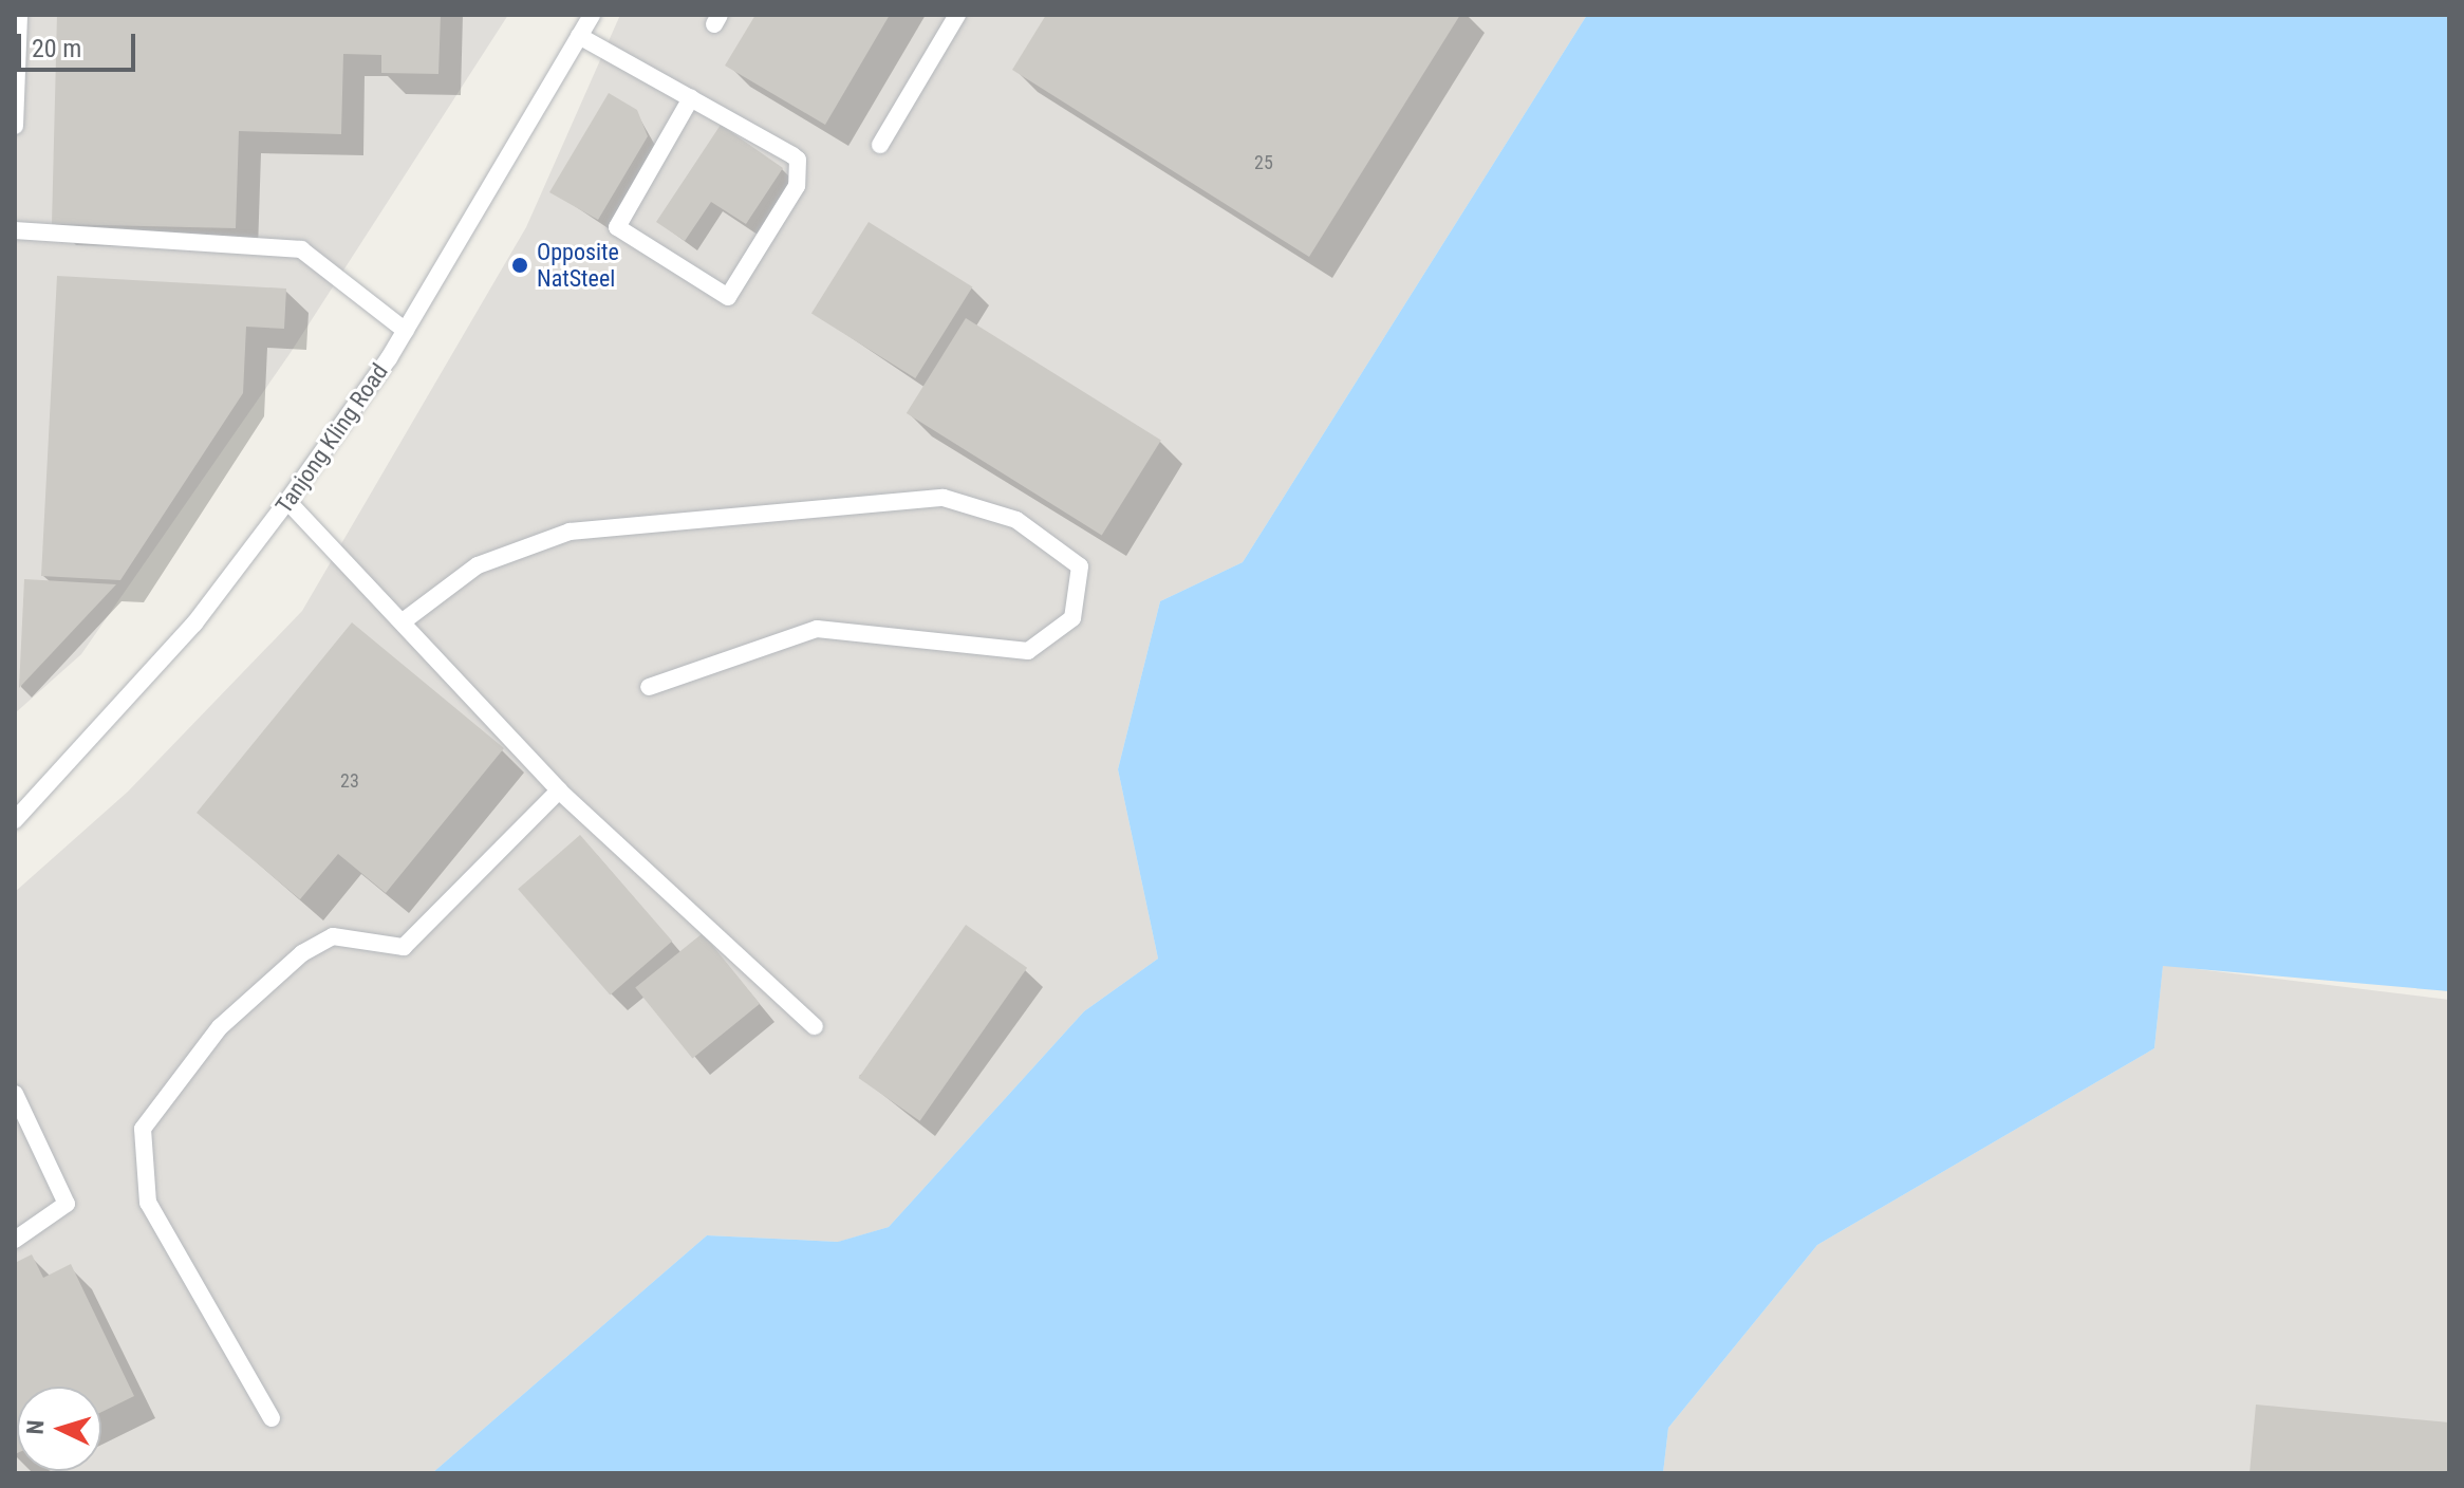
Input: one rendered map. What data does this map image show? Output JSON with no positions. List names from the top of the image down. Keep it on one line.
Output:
{"streets":{"lane":["Tanjong Kling Road"]},"places":["Opposite NatSteel"],"house_numbers":["25","23"],"scale_bar":"20 m","north":"left"}
